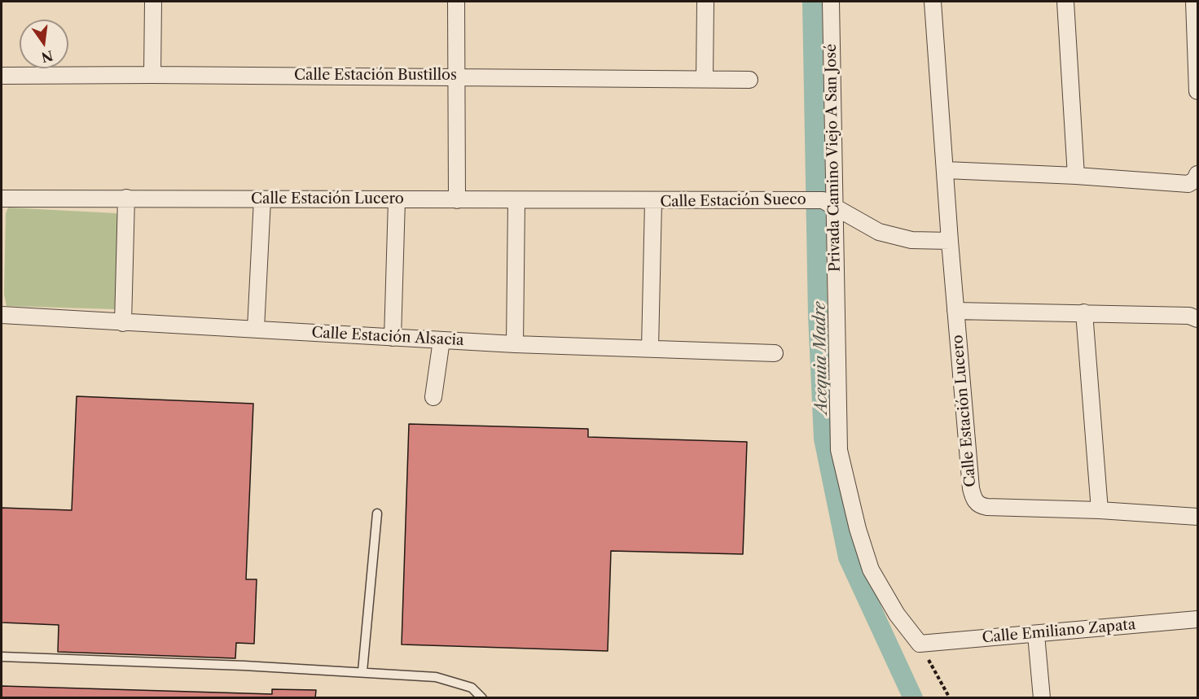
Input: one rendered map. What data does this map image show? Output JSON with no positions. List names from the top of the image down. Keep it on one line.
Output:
{"streets":{"street":["Calle Estación Bustillos","Privada Camino Viejo A San José","Calle Estación Lucero","Calle Estación Sueco","Calle Estación Alsacia","Calle Emiliano Zapata"]},"crossings":[["Privada Camino Viejo A San José","Calle Estación Sueco"],["Privada Camino Viejo A San José","Calle Emiliano Zapata"],["Calle Estación Lucero","Calle Estación Sueco"],["Calle Estación Sueco","Calle Estación Alsacia"]],"water":["Acequia Madre"],"north":"bottom"}
